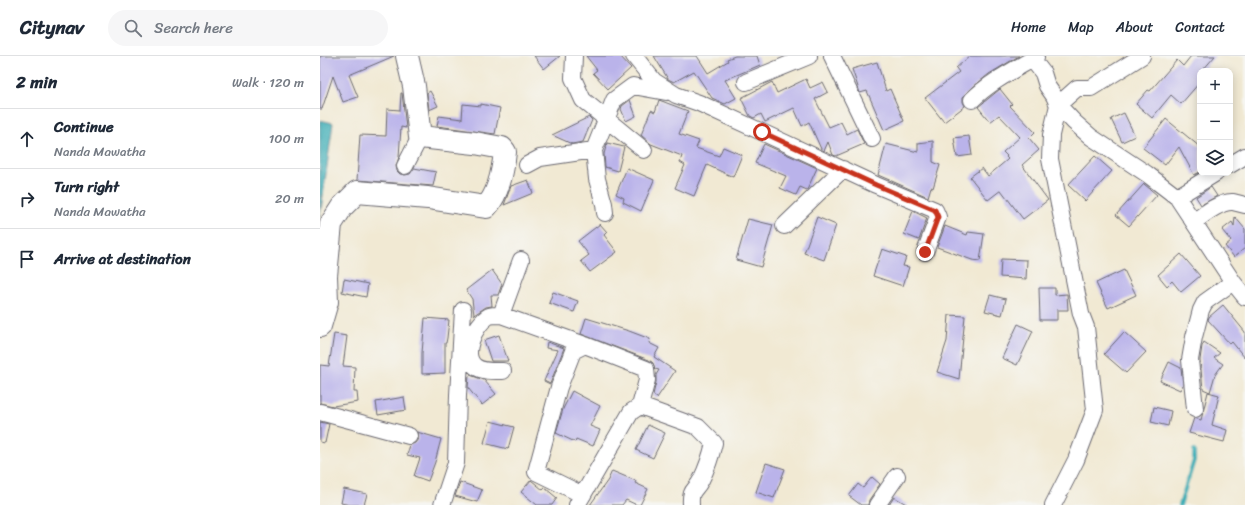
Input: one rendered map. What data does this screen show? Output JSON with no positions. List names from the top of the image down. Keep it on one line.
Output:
{"page":{"header":"Citynav","search":"Search here","nav":["Home","Map","About","Contact"],"heading":["2 min","Walk · 120 m"],"map_buttons":["+","−"],"list":[["Continue","Nanda Mawatha","100 m"],["Turn right","Nanda Mawatha","20 m"],"Arrive at destination"]}}
